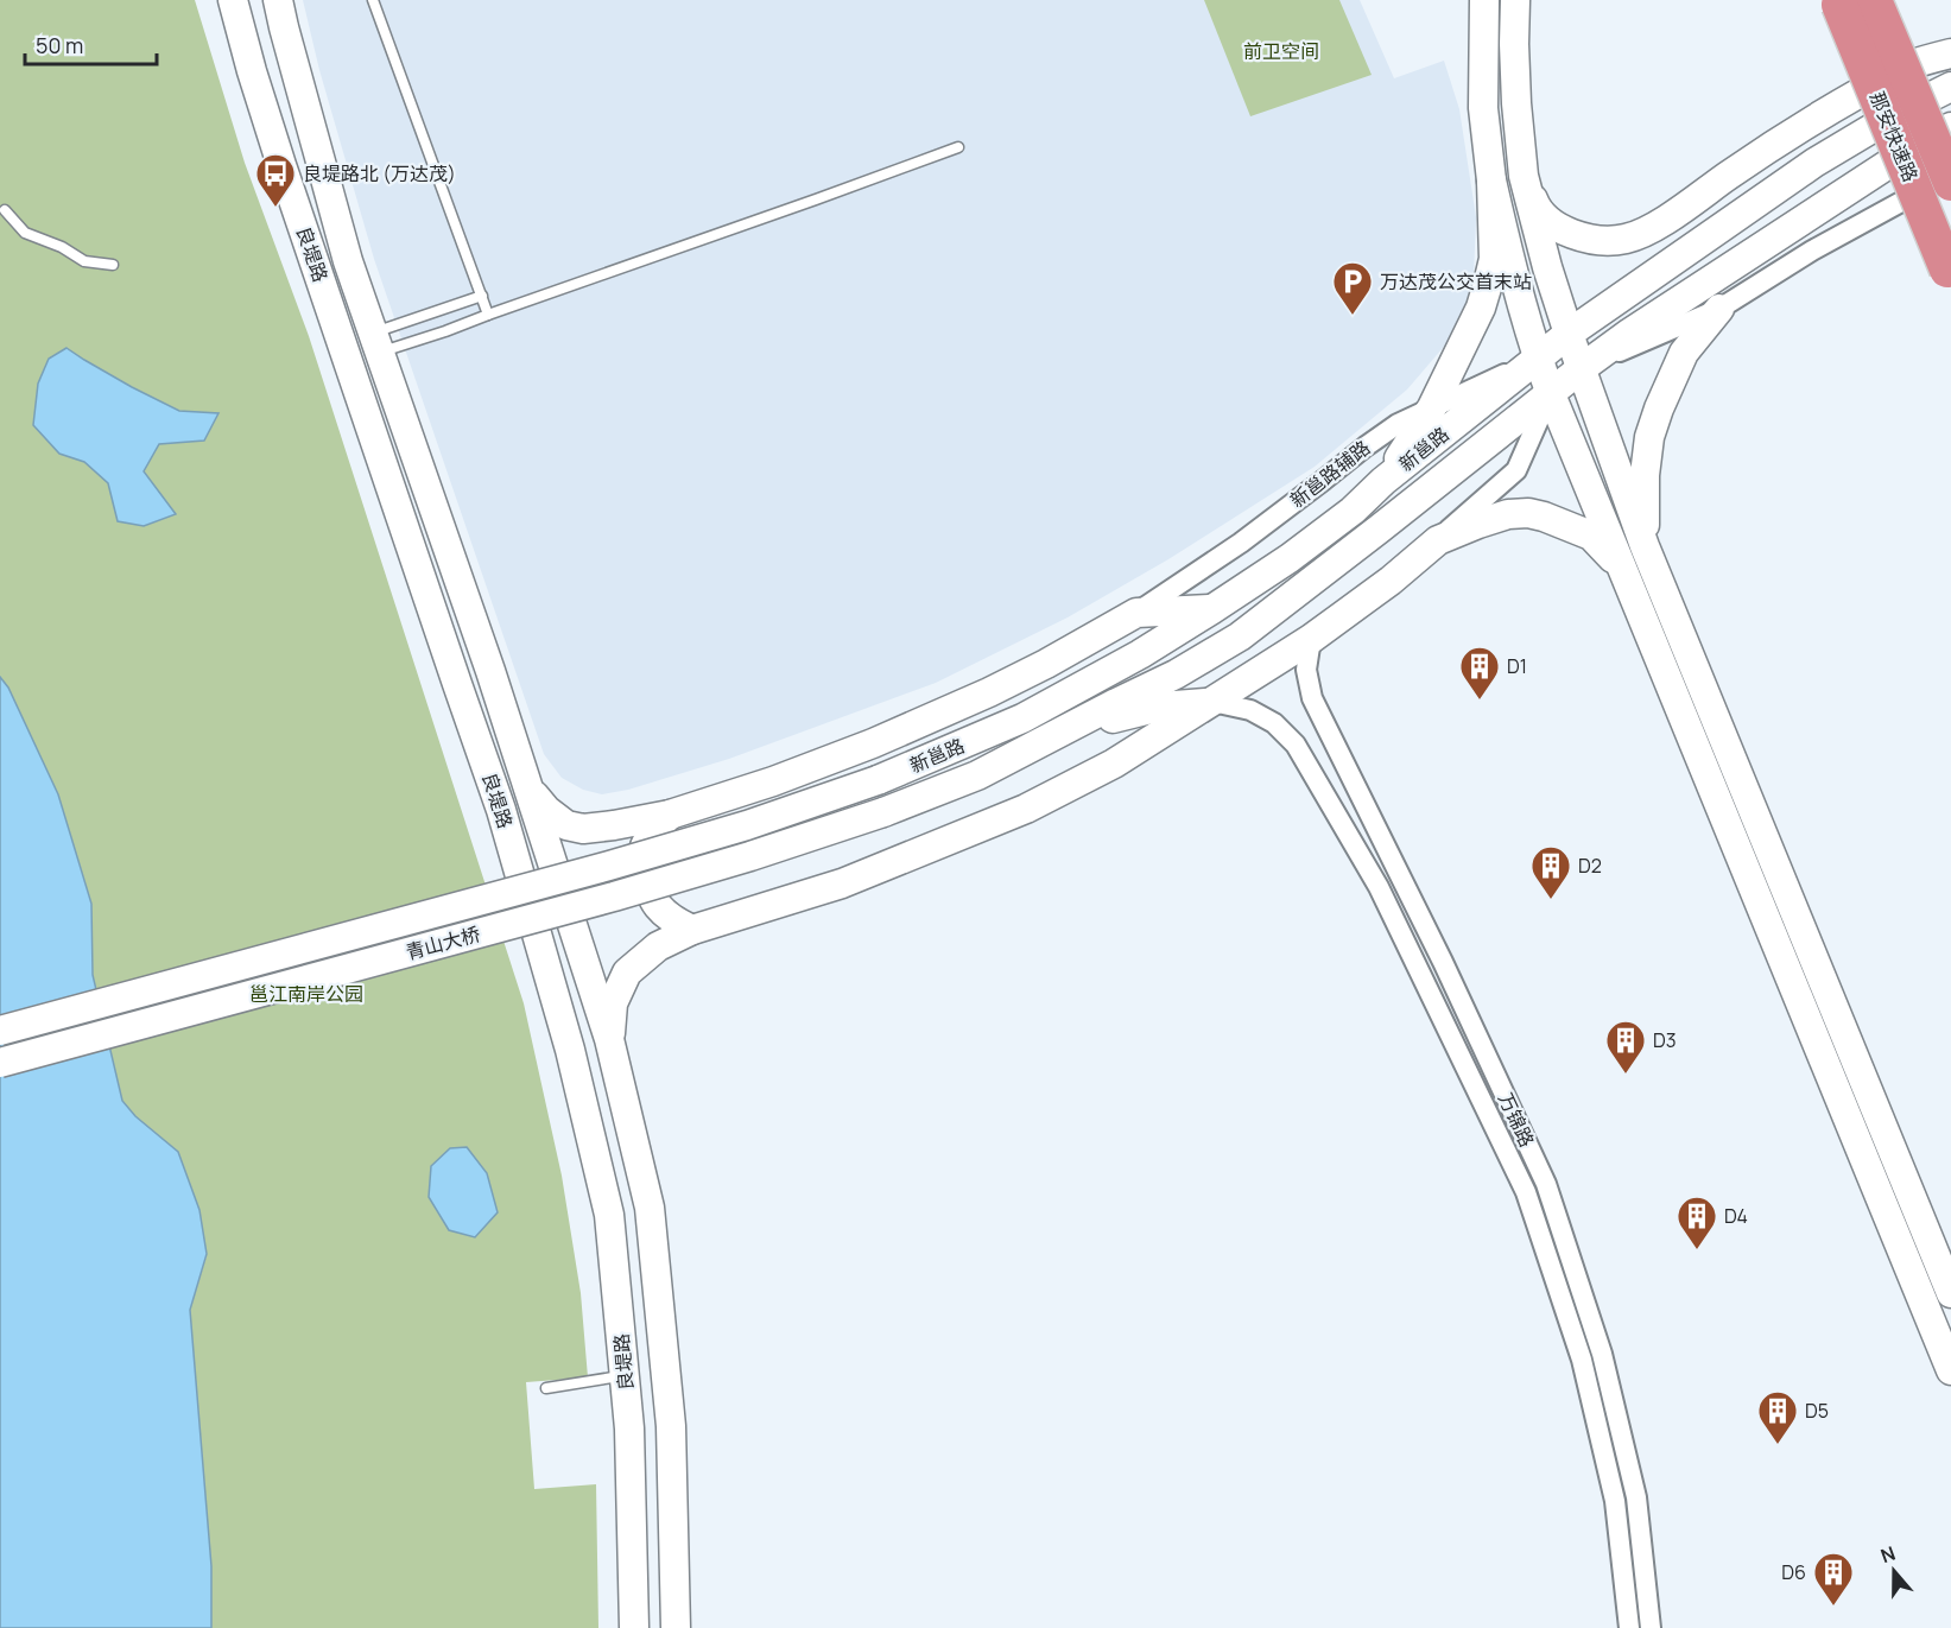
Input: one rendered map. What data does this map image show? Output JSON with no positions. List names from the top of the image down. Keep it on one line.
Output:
{"streets":{"highway":["那安快速路"],"main road":["良堤路","新邕路","青山大桥"],"street":["新邕路辅路","万锦路"]},"crossings":[["新邕路","新邕路辅路"],["新邕路","青山大桥"]],"parks":["前卫空间","邕江南岸公园"],"places":{"bus stop":["良堤路北 (万达茂)"],"parking":["万达茂公交首末站"],"building":["D1","D2","D3","D4","D5","D6"]},"scale_bar":"50 m","north":"top"}
